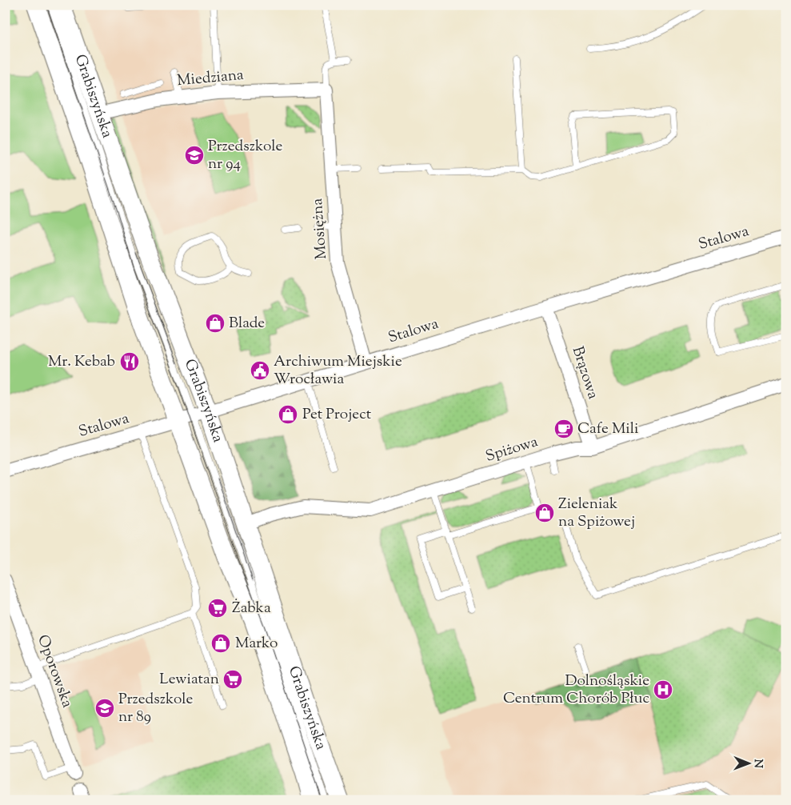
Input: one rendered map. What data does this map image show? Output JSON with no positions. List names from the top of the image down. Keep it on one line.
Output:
{"streets":{"main road":["Grabiszyńska"],"street":["Miedziana","Mosiężna","Stalowa","Brązowa","Spiżowa","Oporowska"]},"crossings":[["Miedziana","Grabiszyńska"],["Miedziana","Mosiężna"],["Grabiszyńska","Stalowa"],["Grabiszyńska","Spiżowa"],["Mosiężna","Stalowa"],["Stalowa","Brązowa"],["Brązowa","Spiżowa"]],"places":{"school or university":["Przedszkole nr 94","Przedszkole nr 89"],"shop":["Blade","Pet Project","Zieleniak na Spiżowej","Marko"],"restaurant":["Mr. Kebab"],"public building":["Archiwum Miejskie Wrocławia"],"cafe":["Cafe Mili"],"supermarket":["Żabka","Lewiatan"],"hospital":["Dolnośląskie Centrum Chorób Płuc"]},"north":"right"}
